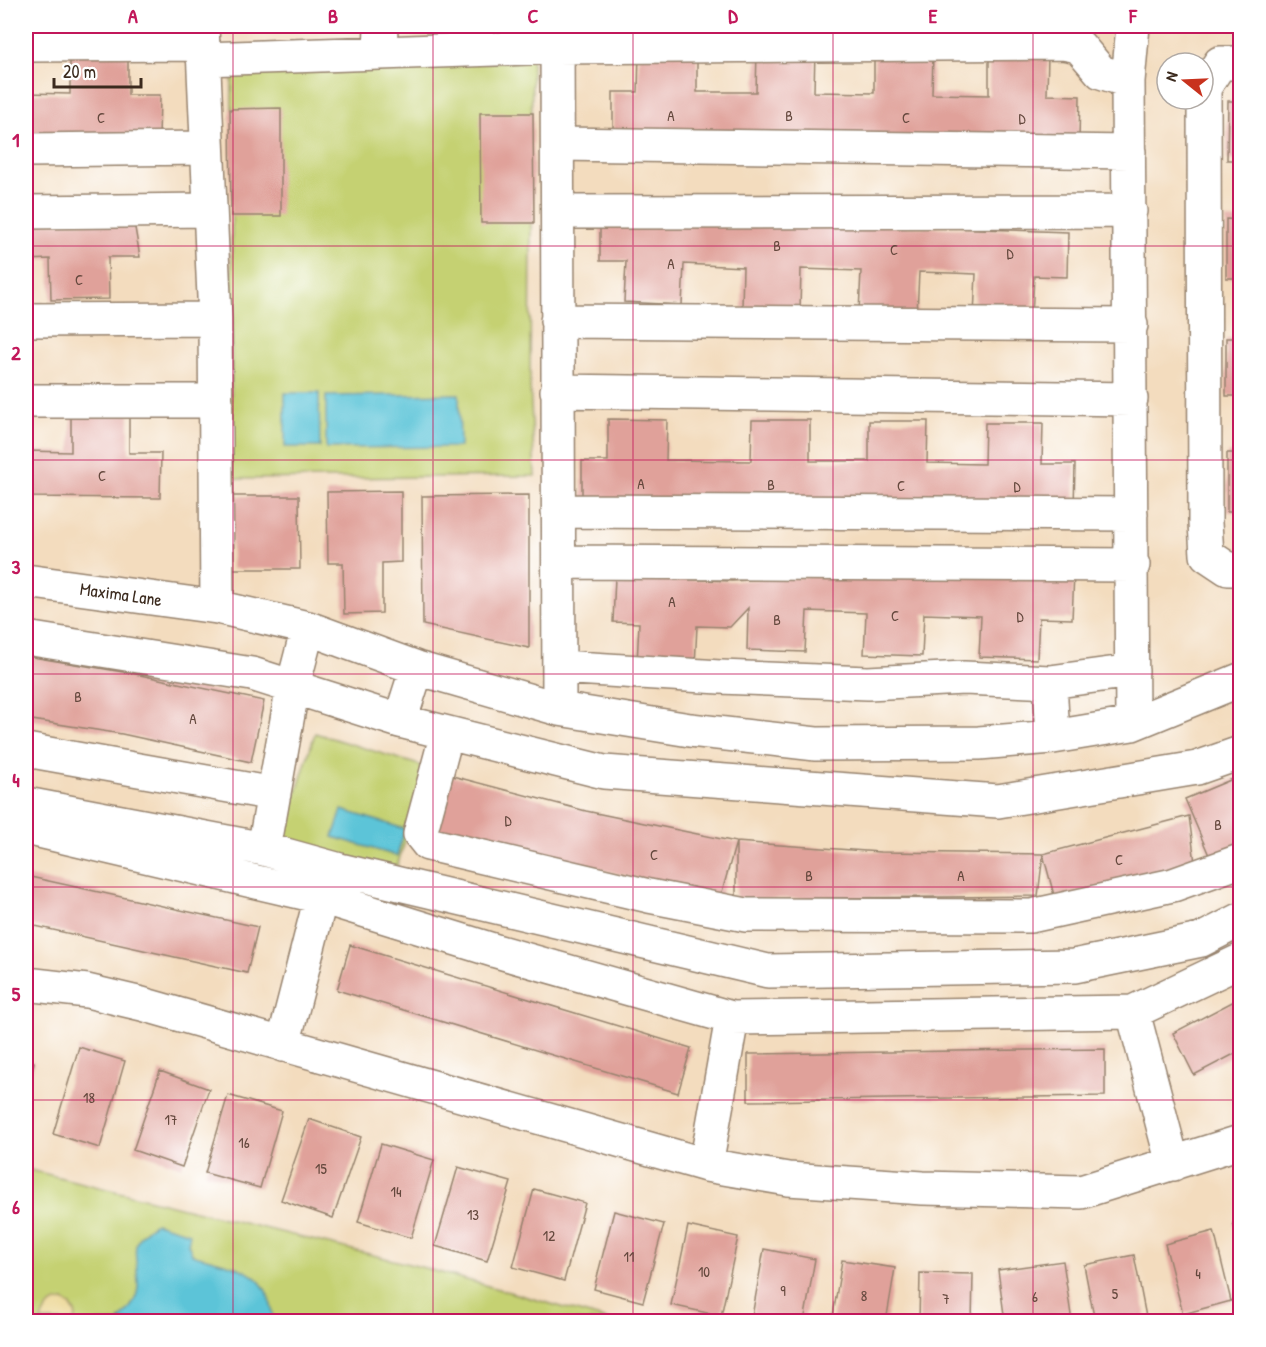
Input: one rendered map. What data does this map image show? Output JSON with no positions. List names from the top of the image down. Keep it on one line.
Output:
{"streets":{"street":["Maxima Lane"]},"house_numbers":["A","B","C","C","D","B","C","D","A","C","C","A","B","C","D","A","C","D","B","B","A","D","B","C","C","B","A","18","17","16","15","14","13","12","11","10","4","9","5","8","6","7"],"scale_bar":"20 m","north":"left","grid":{"columns":["A","B","C","D","E","F"],"rows":["1","2","3","4","5","6"]}}
